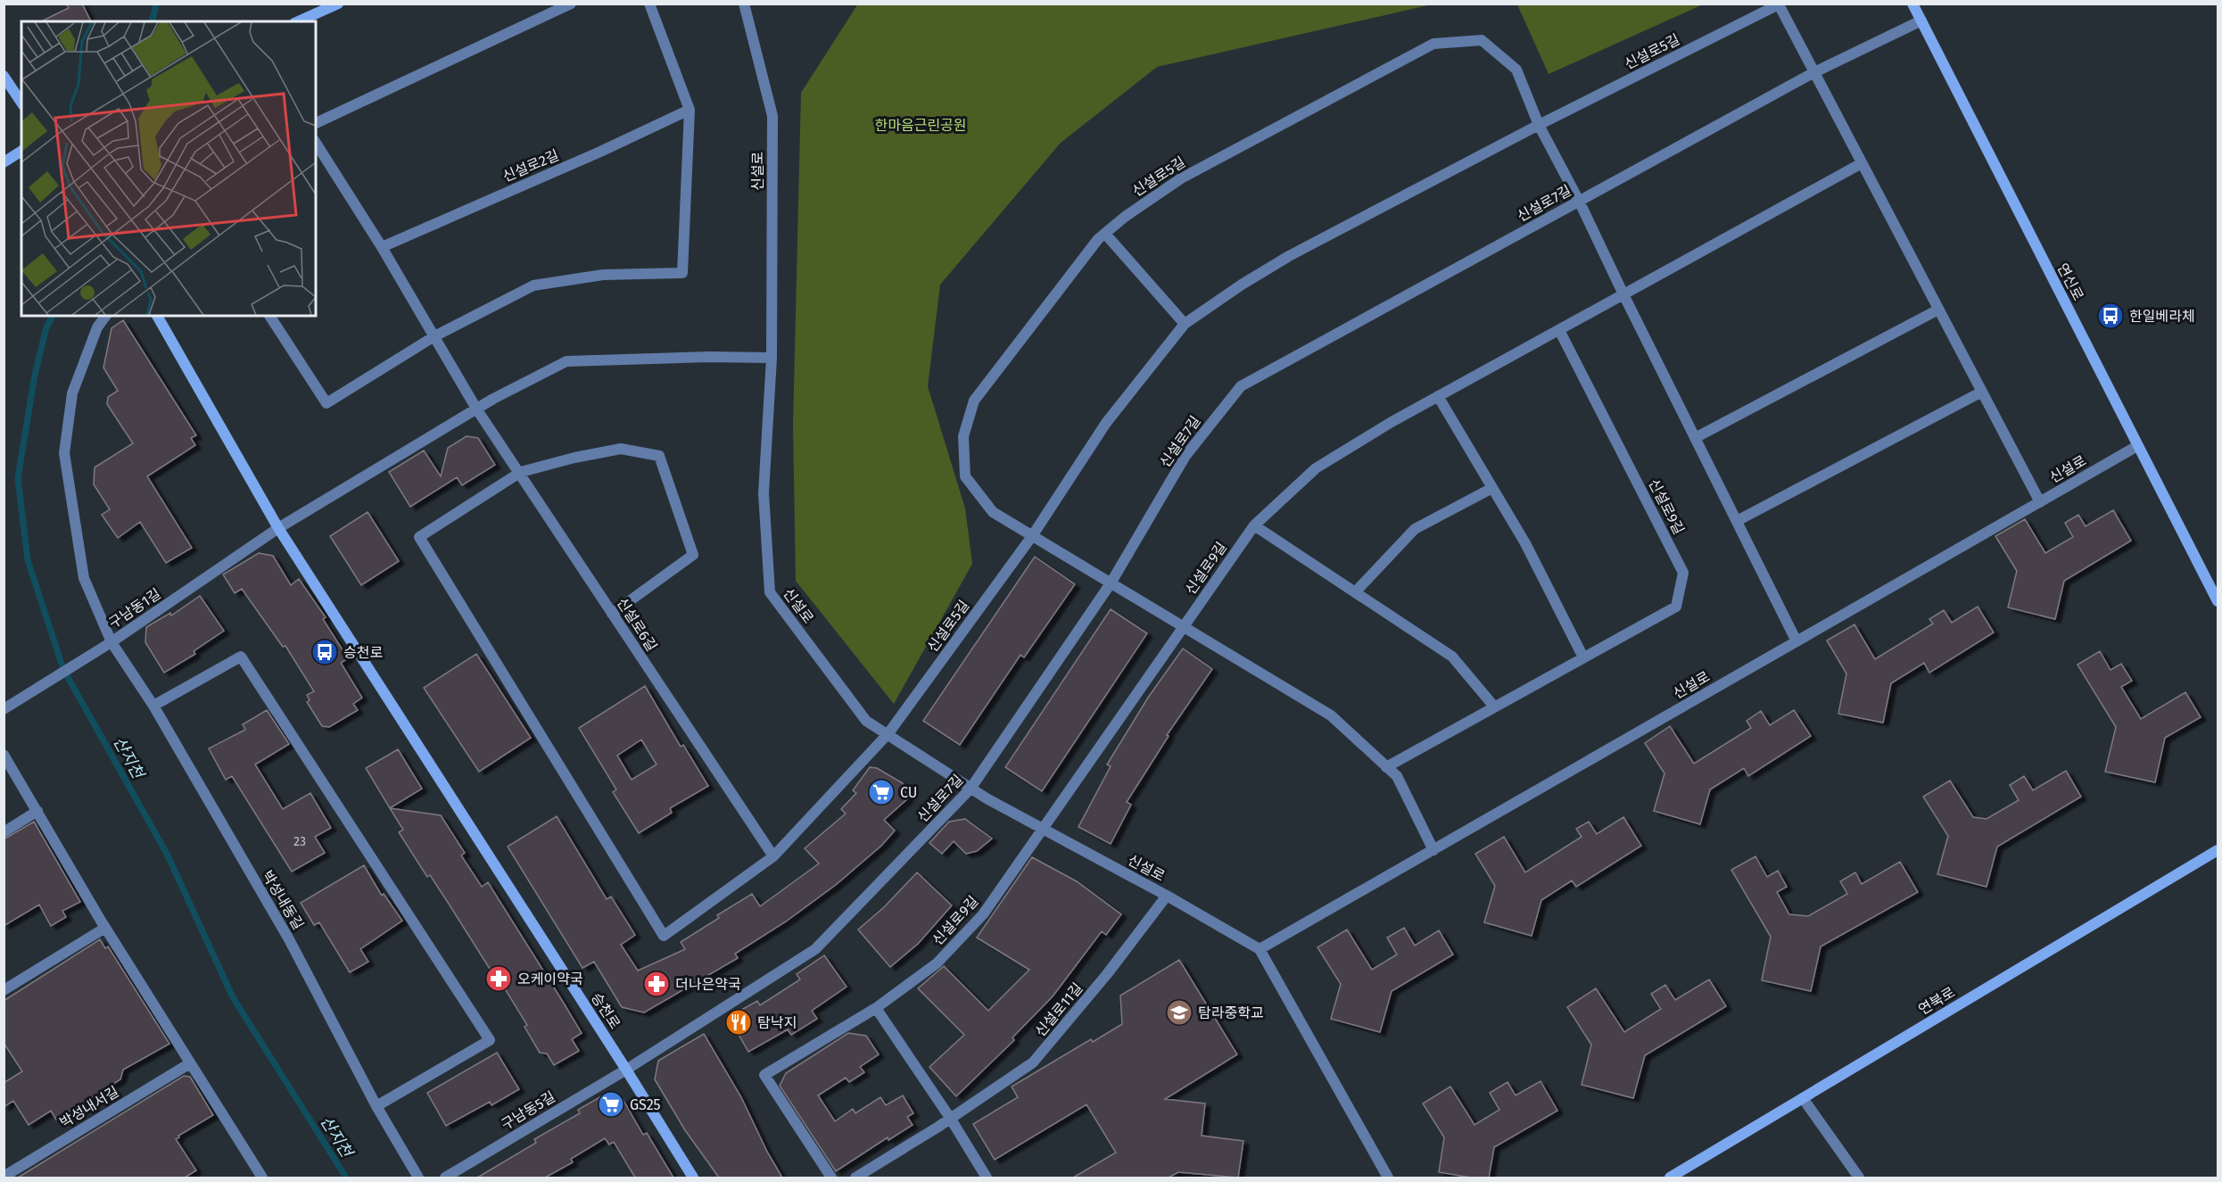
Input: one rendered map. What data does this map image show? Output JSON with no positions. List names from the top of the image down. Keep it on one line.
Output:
{"streets":{"main road":["연신로","연북로","승천로"],"street":["신설로5길","신설로2길","신설로","신설로7길","신설로9길","구남동1길","신설로6길","박성내동길","신설로11길","박성내서길","구남동5길"]},"crossings":[["신설로5길","신설로"],["신설로5길","신설로6길"],["신설로","신설로7길"],["신설로","연신로"],["신설로","신설로9길"],["신설로","구남동1길"],["신설로","신설로11길"],["신설로7길","연신로"],["신설로7길","승천로"],["신설로7길","구남동5길"],["구남동1길","신설로6길"],["구남동1길","박성내동길"],["구남동1길","승천로"],["승천로","구남동5길"]],"water":["산지천"],"parks":["한마음근린공원"],"places":{"bus stop":["한일베라체","승천로"],"supermarket":["CU","GS25"],"pharmacy":["오케이약국","더나은약국"],"school or university":["탐라중학교"],"restaurant":["탐낙지"]},"house_numbers":["23"]}
